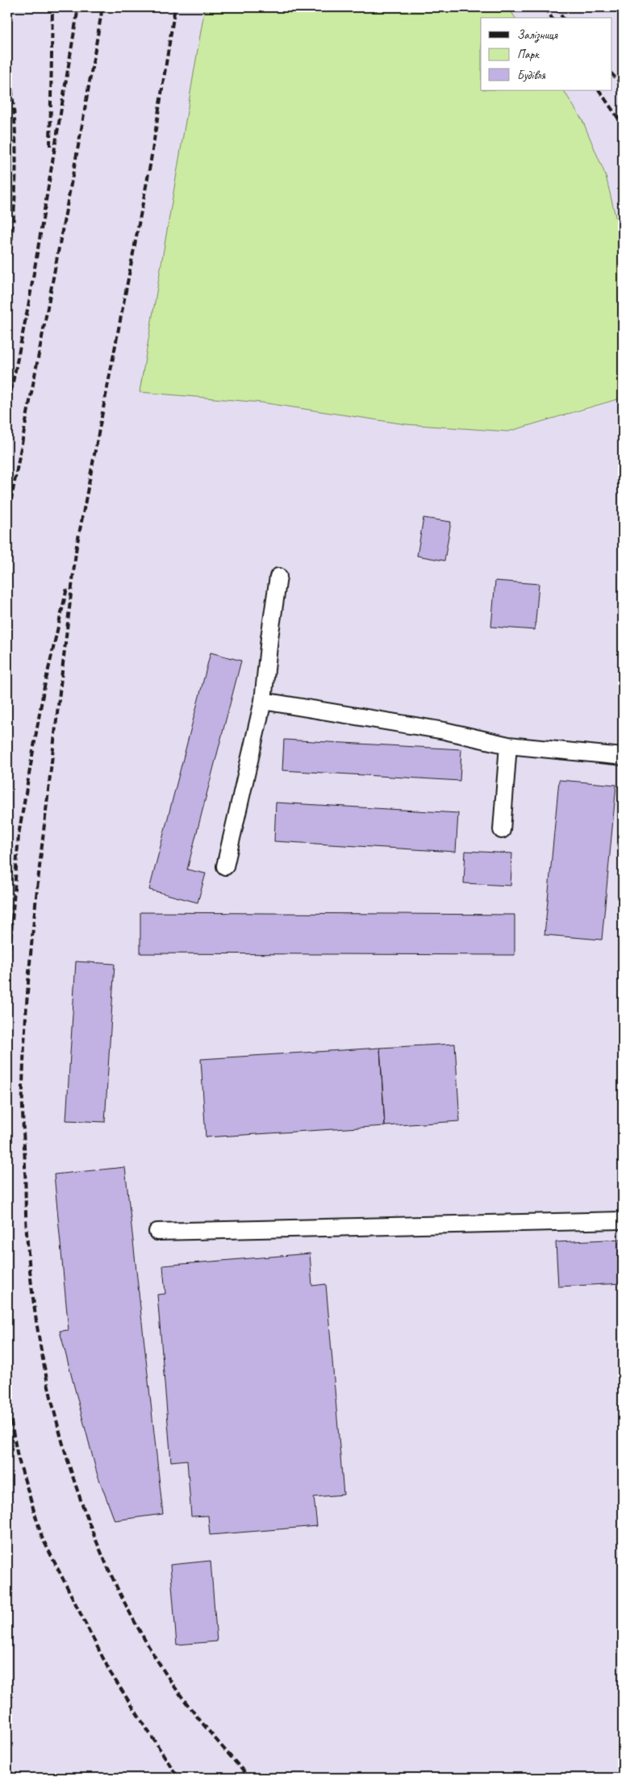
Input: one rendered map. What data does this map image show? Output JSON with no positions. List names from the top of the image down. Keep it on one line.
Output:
{"legend":["Залізниця","Парк","Будівля"]}
